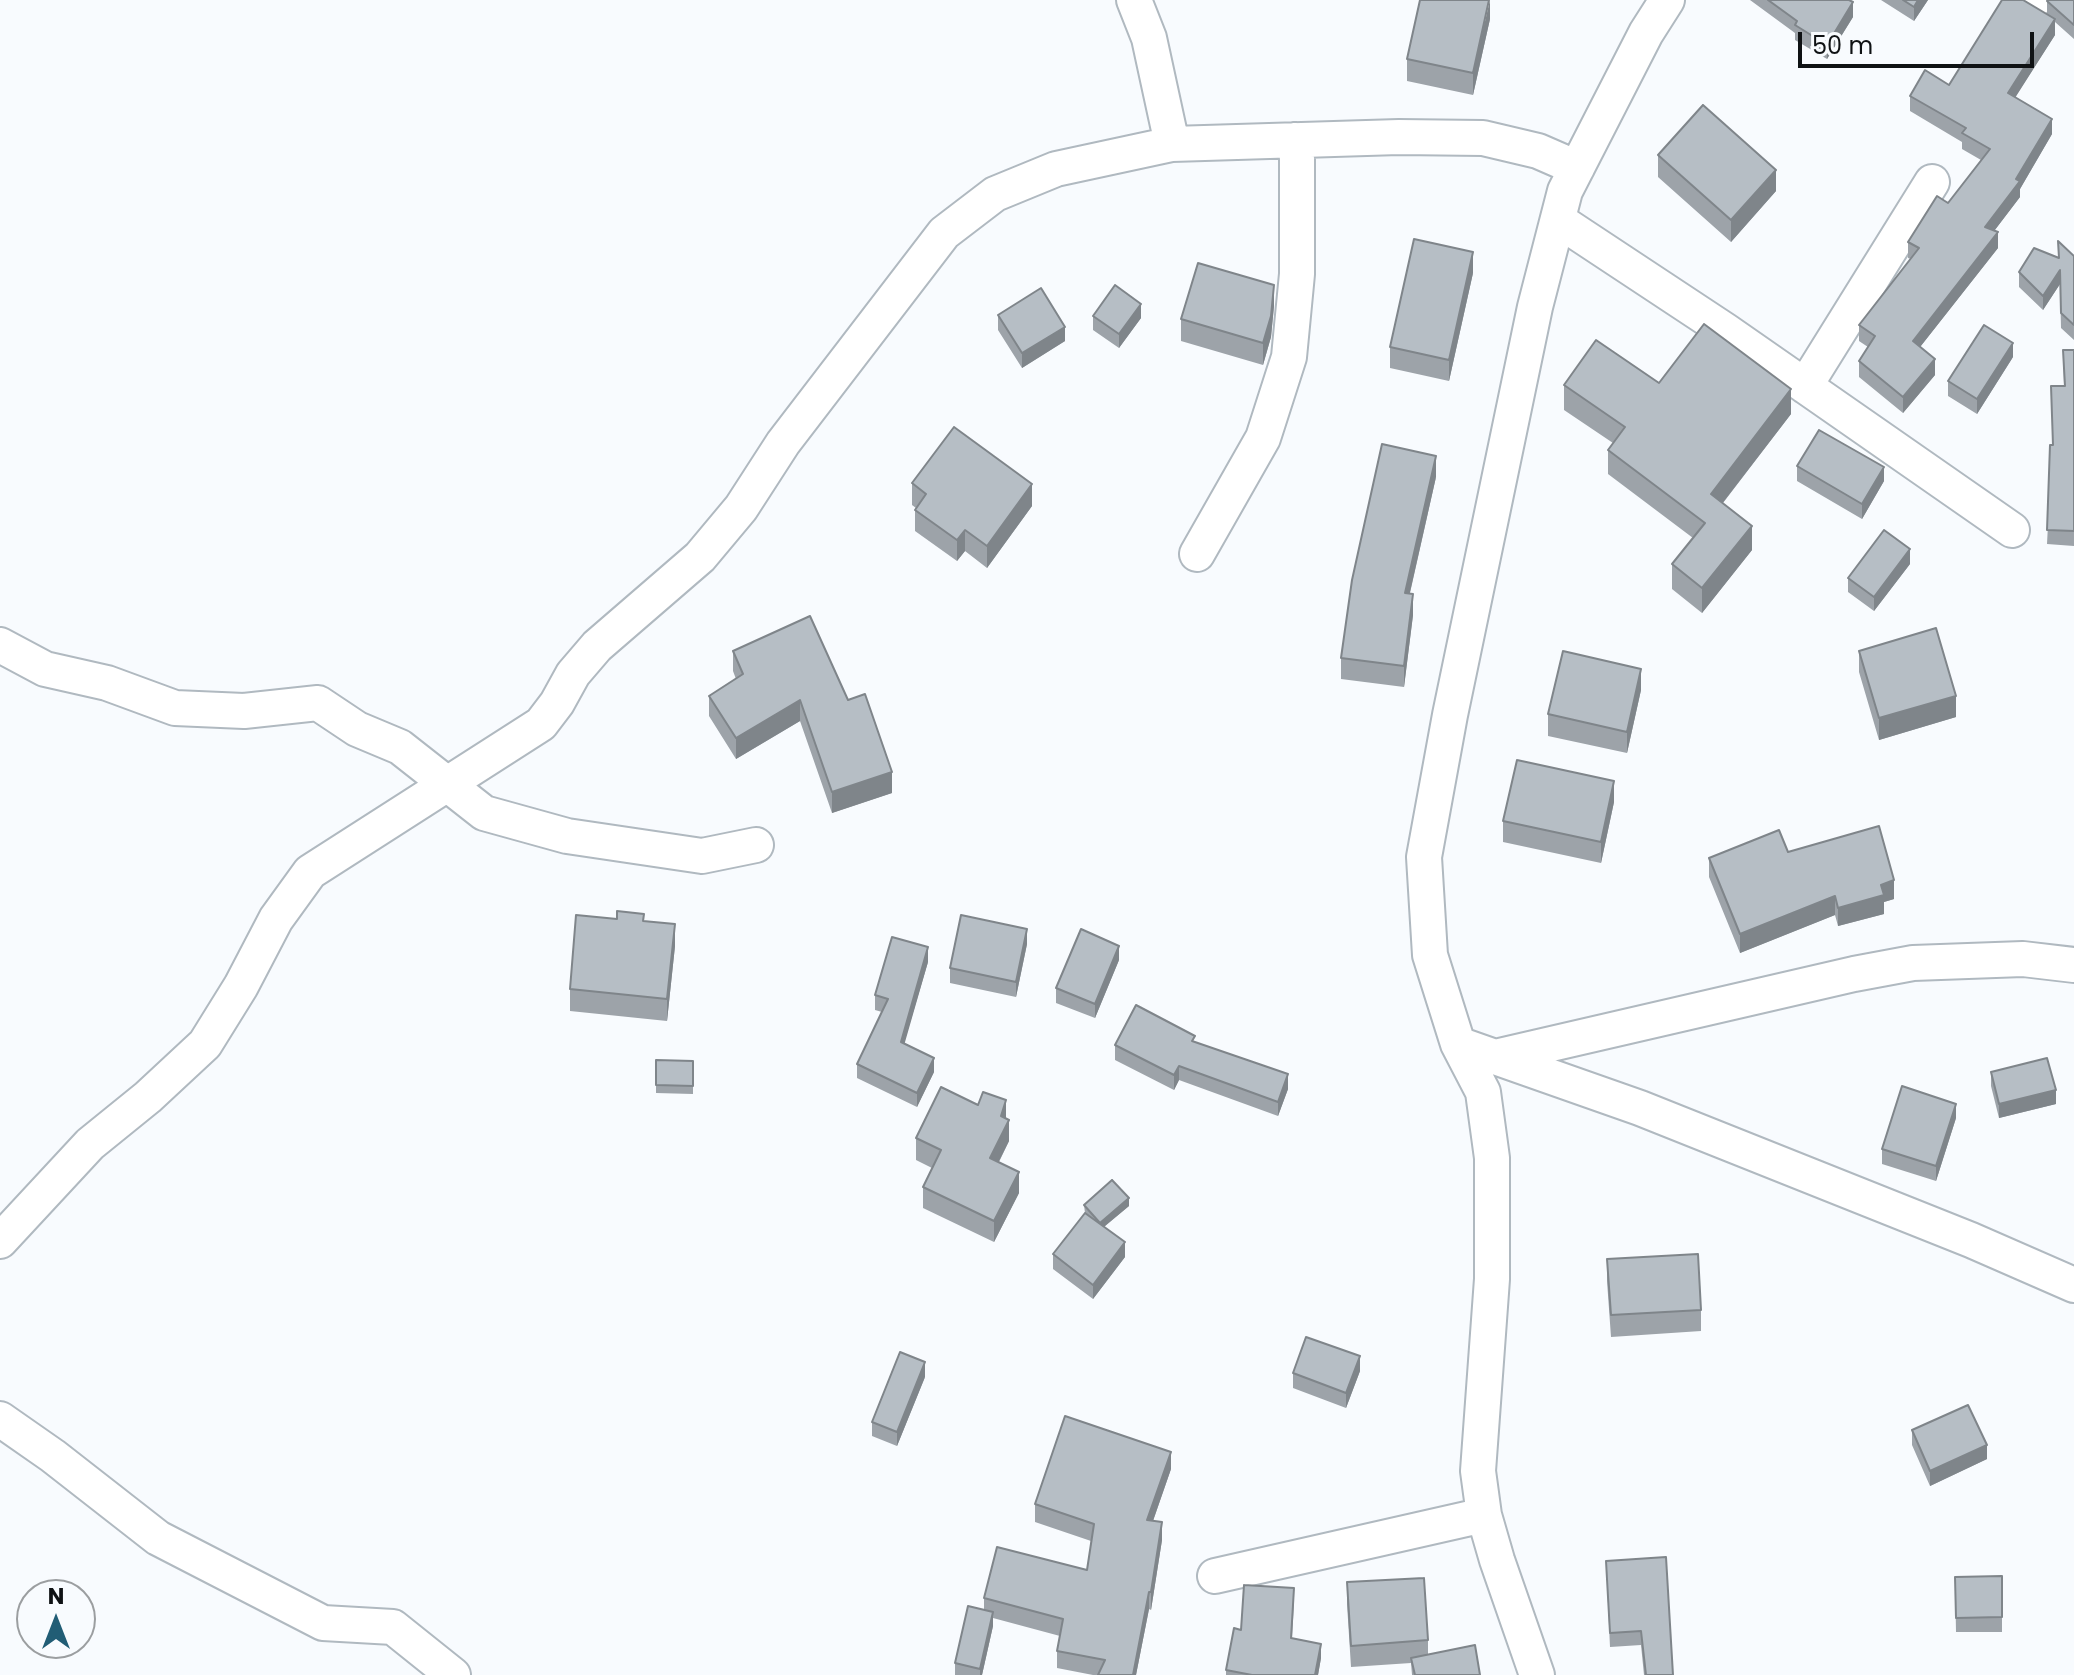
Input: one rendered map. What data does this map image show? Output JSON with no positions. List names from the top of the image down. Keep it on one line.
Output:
{"scale_bar":"50 m","north":"top"}
